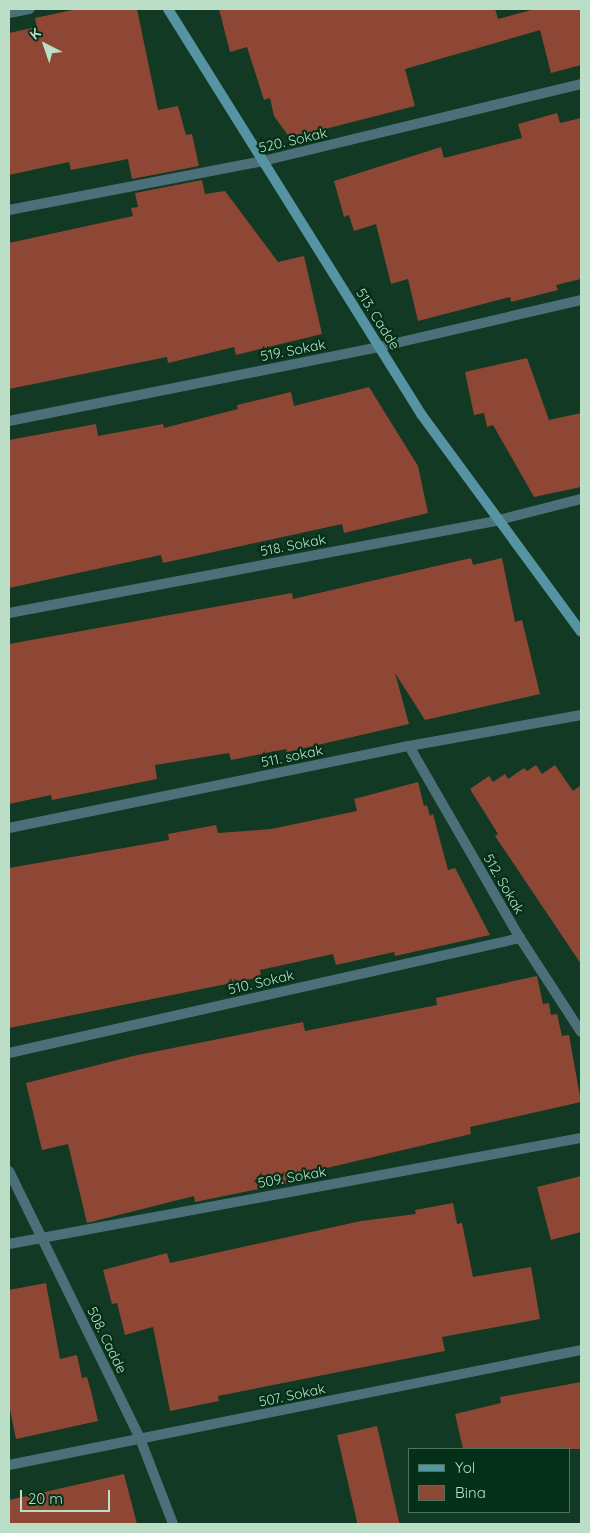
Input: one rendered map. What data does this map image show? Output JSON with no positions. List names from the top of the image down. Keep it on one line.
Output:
{"streets":{"street":["520. Sokak","513. Cadde","519. Sokak","518. Sokak","511. sokak","512. Sokak","510. Sokak","509. Sokak","508. Cadde","507. Sokak"]},"crossings":[["520. Sokak","513. Cadde"],["513. Cadde","519. Sokak"],["513. Cadde","518. Sokak"],["511. sokak","512. Sokak"],["512. Sokak","510. Sokak"],["509. Sokak","508. Cadde"],["508. Cadde","507. Sokak"]],"legend":["Yol","Bina"],"scale_bar":"20 m","north":"top left"}
